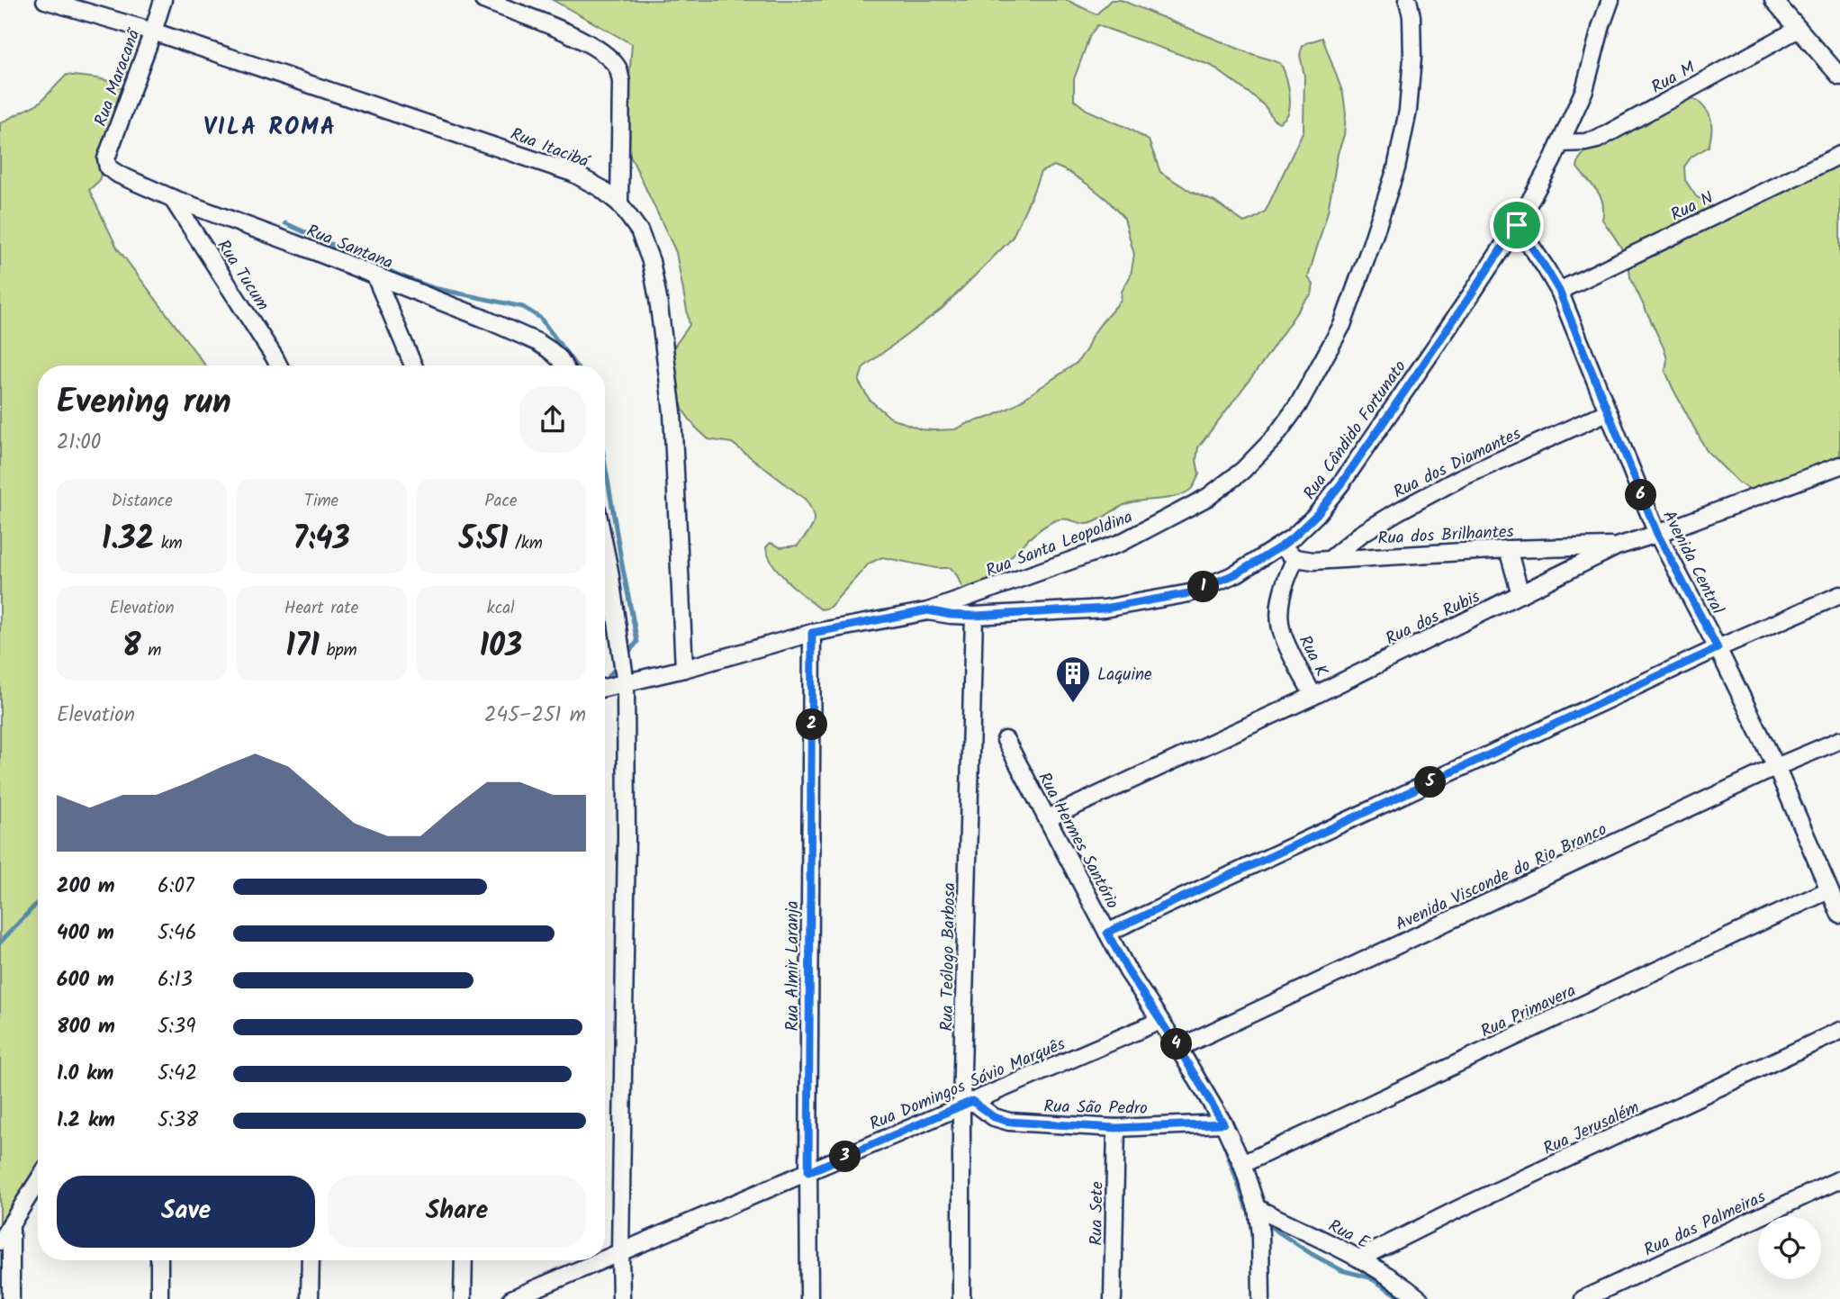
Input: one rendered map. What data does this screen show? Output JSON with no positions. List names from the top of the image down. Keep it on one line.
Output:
{"streets":{"street":["Rua M","Rua Maracanã","Rua Itacibá","Rua N","Rua Santana","Rua Tucum","Rua Cândido Fortunato","Rua dos Diamantes","Rua dos Brilhantes","Rua Santa Leopoldina","Avenida Central","Rua dos Rubis","Rua K","Rua Hermes Santório","Avenida Visconde do Rio Branco","Rua Teólogo Barbosa","Rua Almir Laranja","Rua Primavera","Rua Domingos Sávio Marquês","Rua São Pedro","Rua Jerusalém","Rua Sete","Rua das Palmeiras","Rua E"]},"crossings":[["Rua M","Rua Cândido Fortunato"],["Rua Maracanã","Rua Itacibá"],["Rua Maracanã","Rua Santana"],["Rua Itacibá","Rua Santa Leopoldina"],["Rua N","Avenida Central"],["Rua Santana","Rua Tucum"],["Rua Cândido Fortunato","Rua Santa Leopoldina"],["Rua Cândido Fortunato","Avenida Central"],["Rua Cândido Fortunato","Rua Teólogo Barbosa"],["Rua dos Diamantes","Rua dos Brilhantes"],["Rua dos Diamantes","Avenida Central"],["Rua dos Brilhantes","Rua dos Rubis"],["Rua dos Brilhantes","Rua K"],["Rua Santa Leopoldina","Rua Almir Laranja"],["Avenida Central","Rua dos Rubis"],["Avenida Central","Avenida Visconde do Rio Branco"],["Avenida Central","Rua Primavera"],["Rua dos Rubis","Rua K"],["Rua dos Rubis","Rua Hermes Santório"],["Rua Hermes Santório","Avenida Visconde do Rio Branco"],["Rua Hermes Santório","Rua Primavera"],["Rua Hermes Santório","Rua Domingos Sávio Marquês"],["Rua Hermes Santório","Rua São Pedro"],["Rua Hermes Santório","Rua E"],["Rua Teólogo Barbosa","Rua Domingos Sávio Marquês"],["Rua Teólogo Barbosa","Rua São Pedro"],["Rua Almir Laranja","Rua Domingos Sávio Marquês"],["Rua Domingos Sávio Marquês","Rua São Pedro"],["Rua São Pedro","Rua Sete"],["Rua Jerusalém","Rua E"]],"districts":["VILA ROMA"],"places":{"building":["Laquine"]},"page":{"heading":["Evening run","21:00"],"stats":[["Distance","1.32 km"],["Time","7:43"],["Pace","5:51 /km"],["Elevation","8 m"],["Heart rate","171 bpm"],["kcal","103"]],"pins":["6","1","2","5","4","3"],"chart":["Elevation","245–251 m"],"list":[{"name":"200 m","note":"6:07"},{"name":"400 m","note":"5:46"},{"name":"600 m","note":"6:13"},{"name":"800 m","note":"5:39"},{"name":"1.0 km","note":"5:42"},{"name":"1.2 km","note":"5:38"}],"buttons":["Save","Share"]}}
